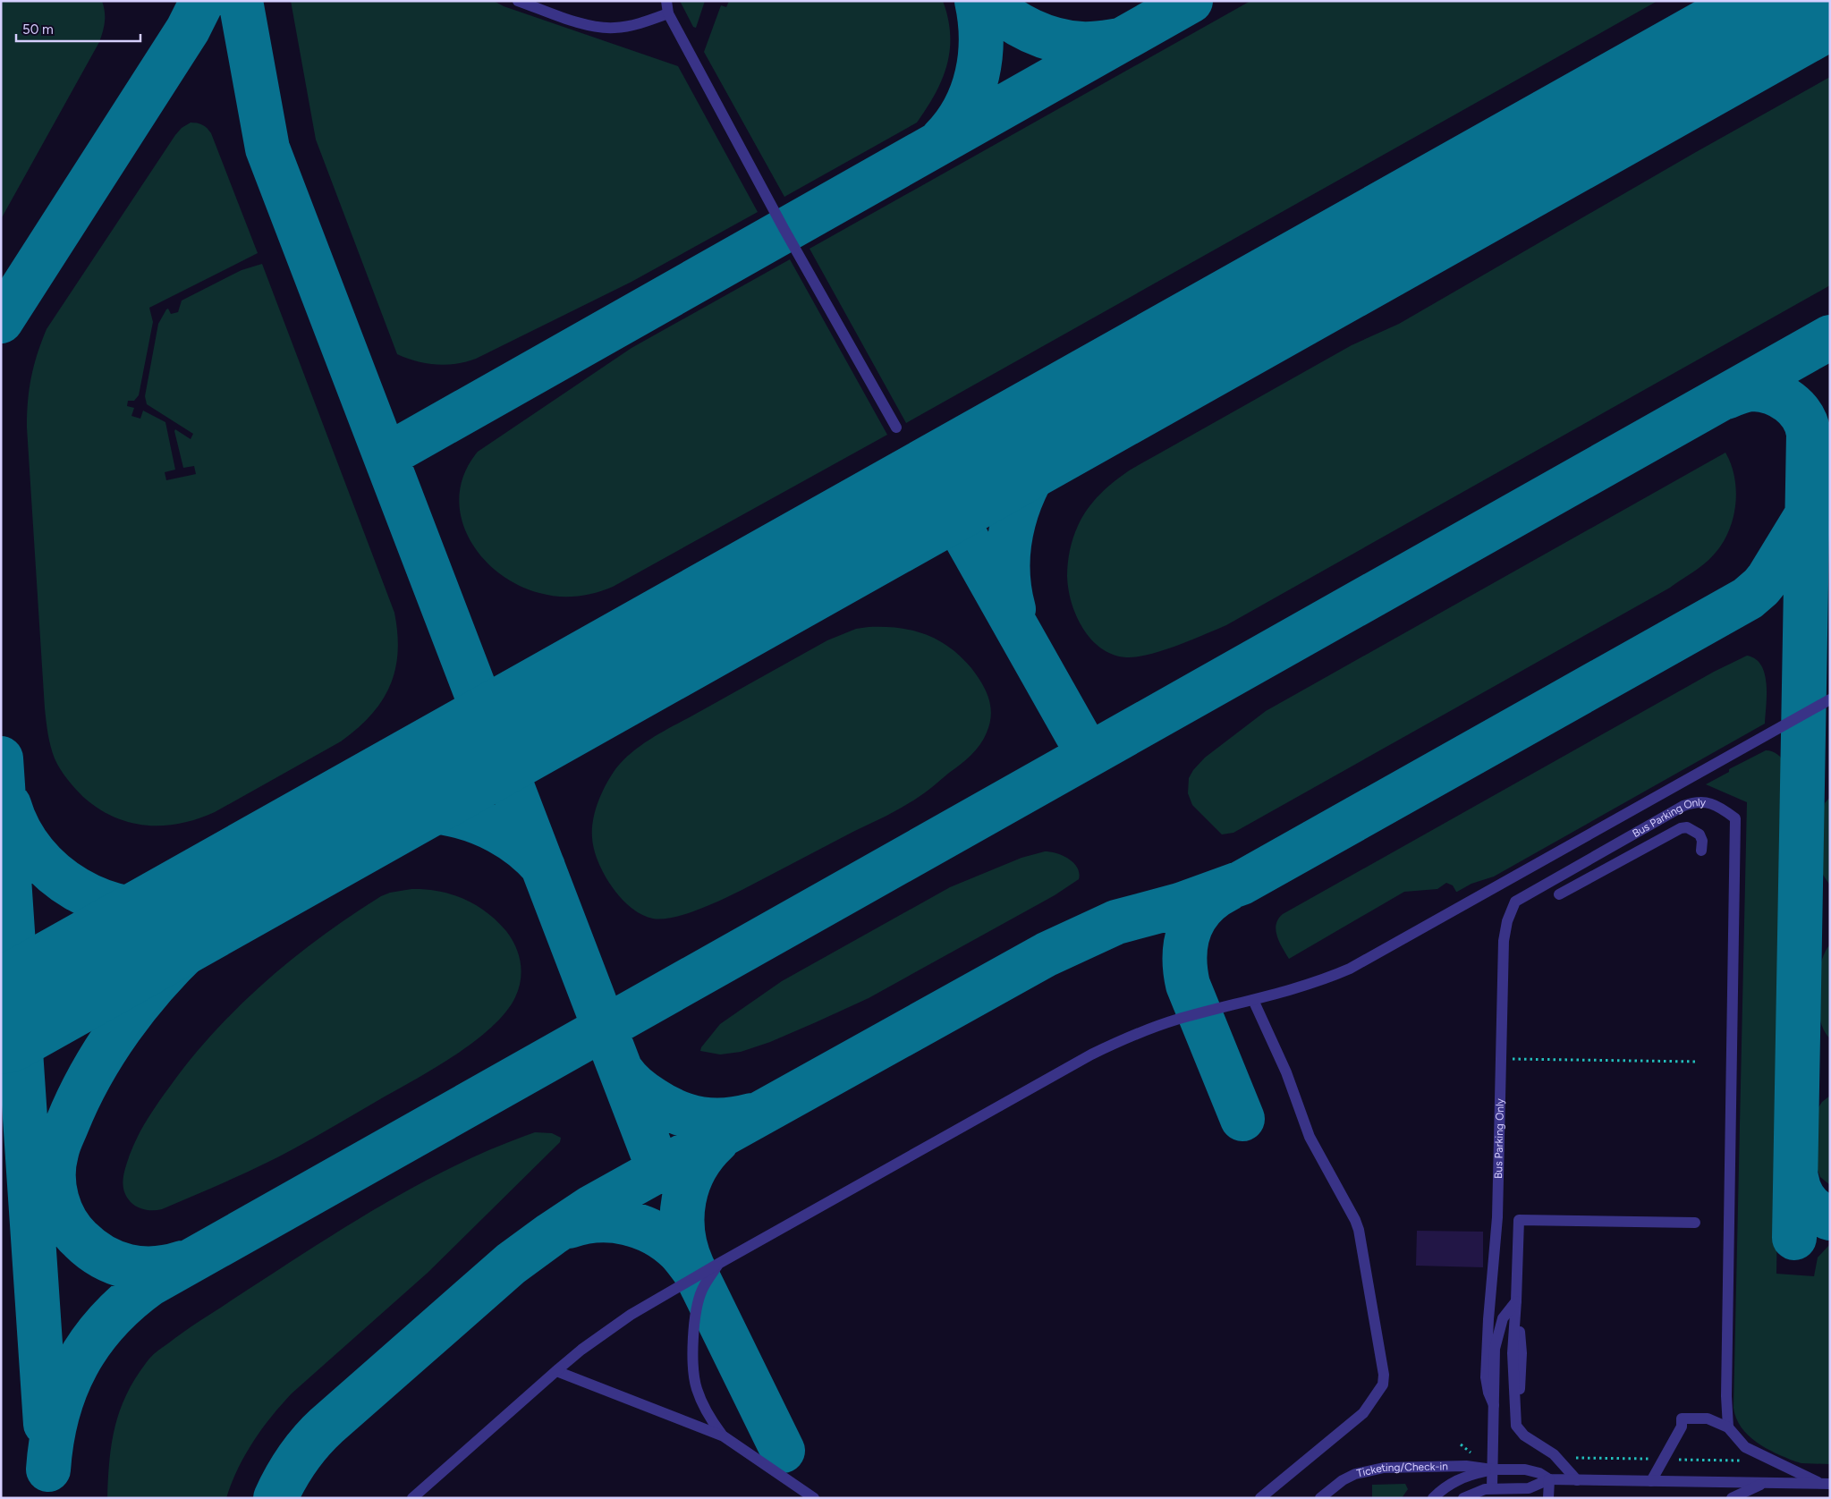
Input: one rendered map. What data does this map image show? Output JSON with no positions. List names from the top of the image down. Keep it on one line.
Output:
{"streets":{"street":["Bus Parking Only","Ticketing/Check-in"]},"scale_bar":"50 m"}
